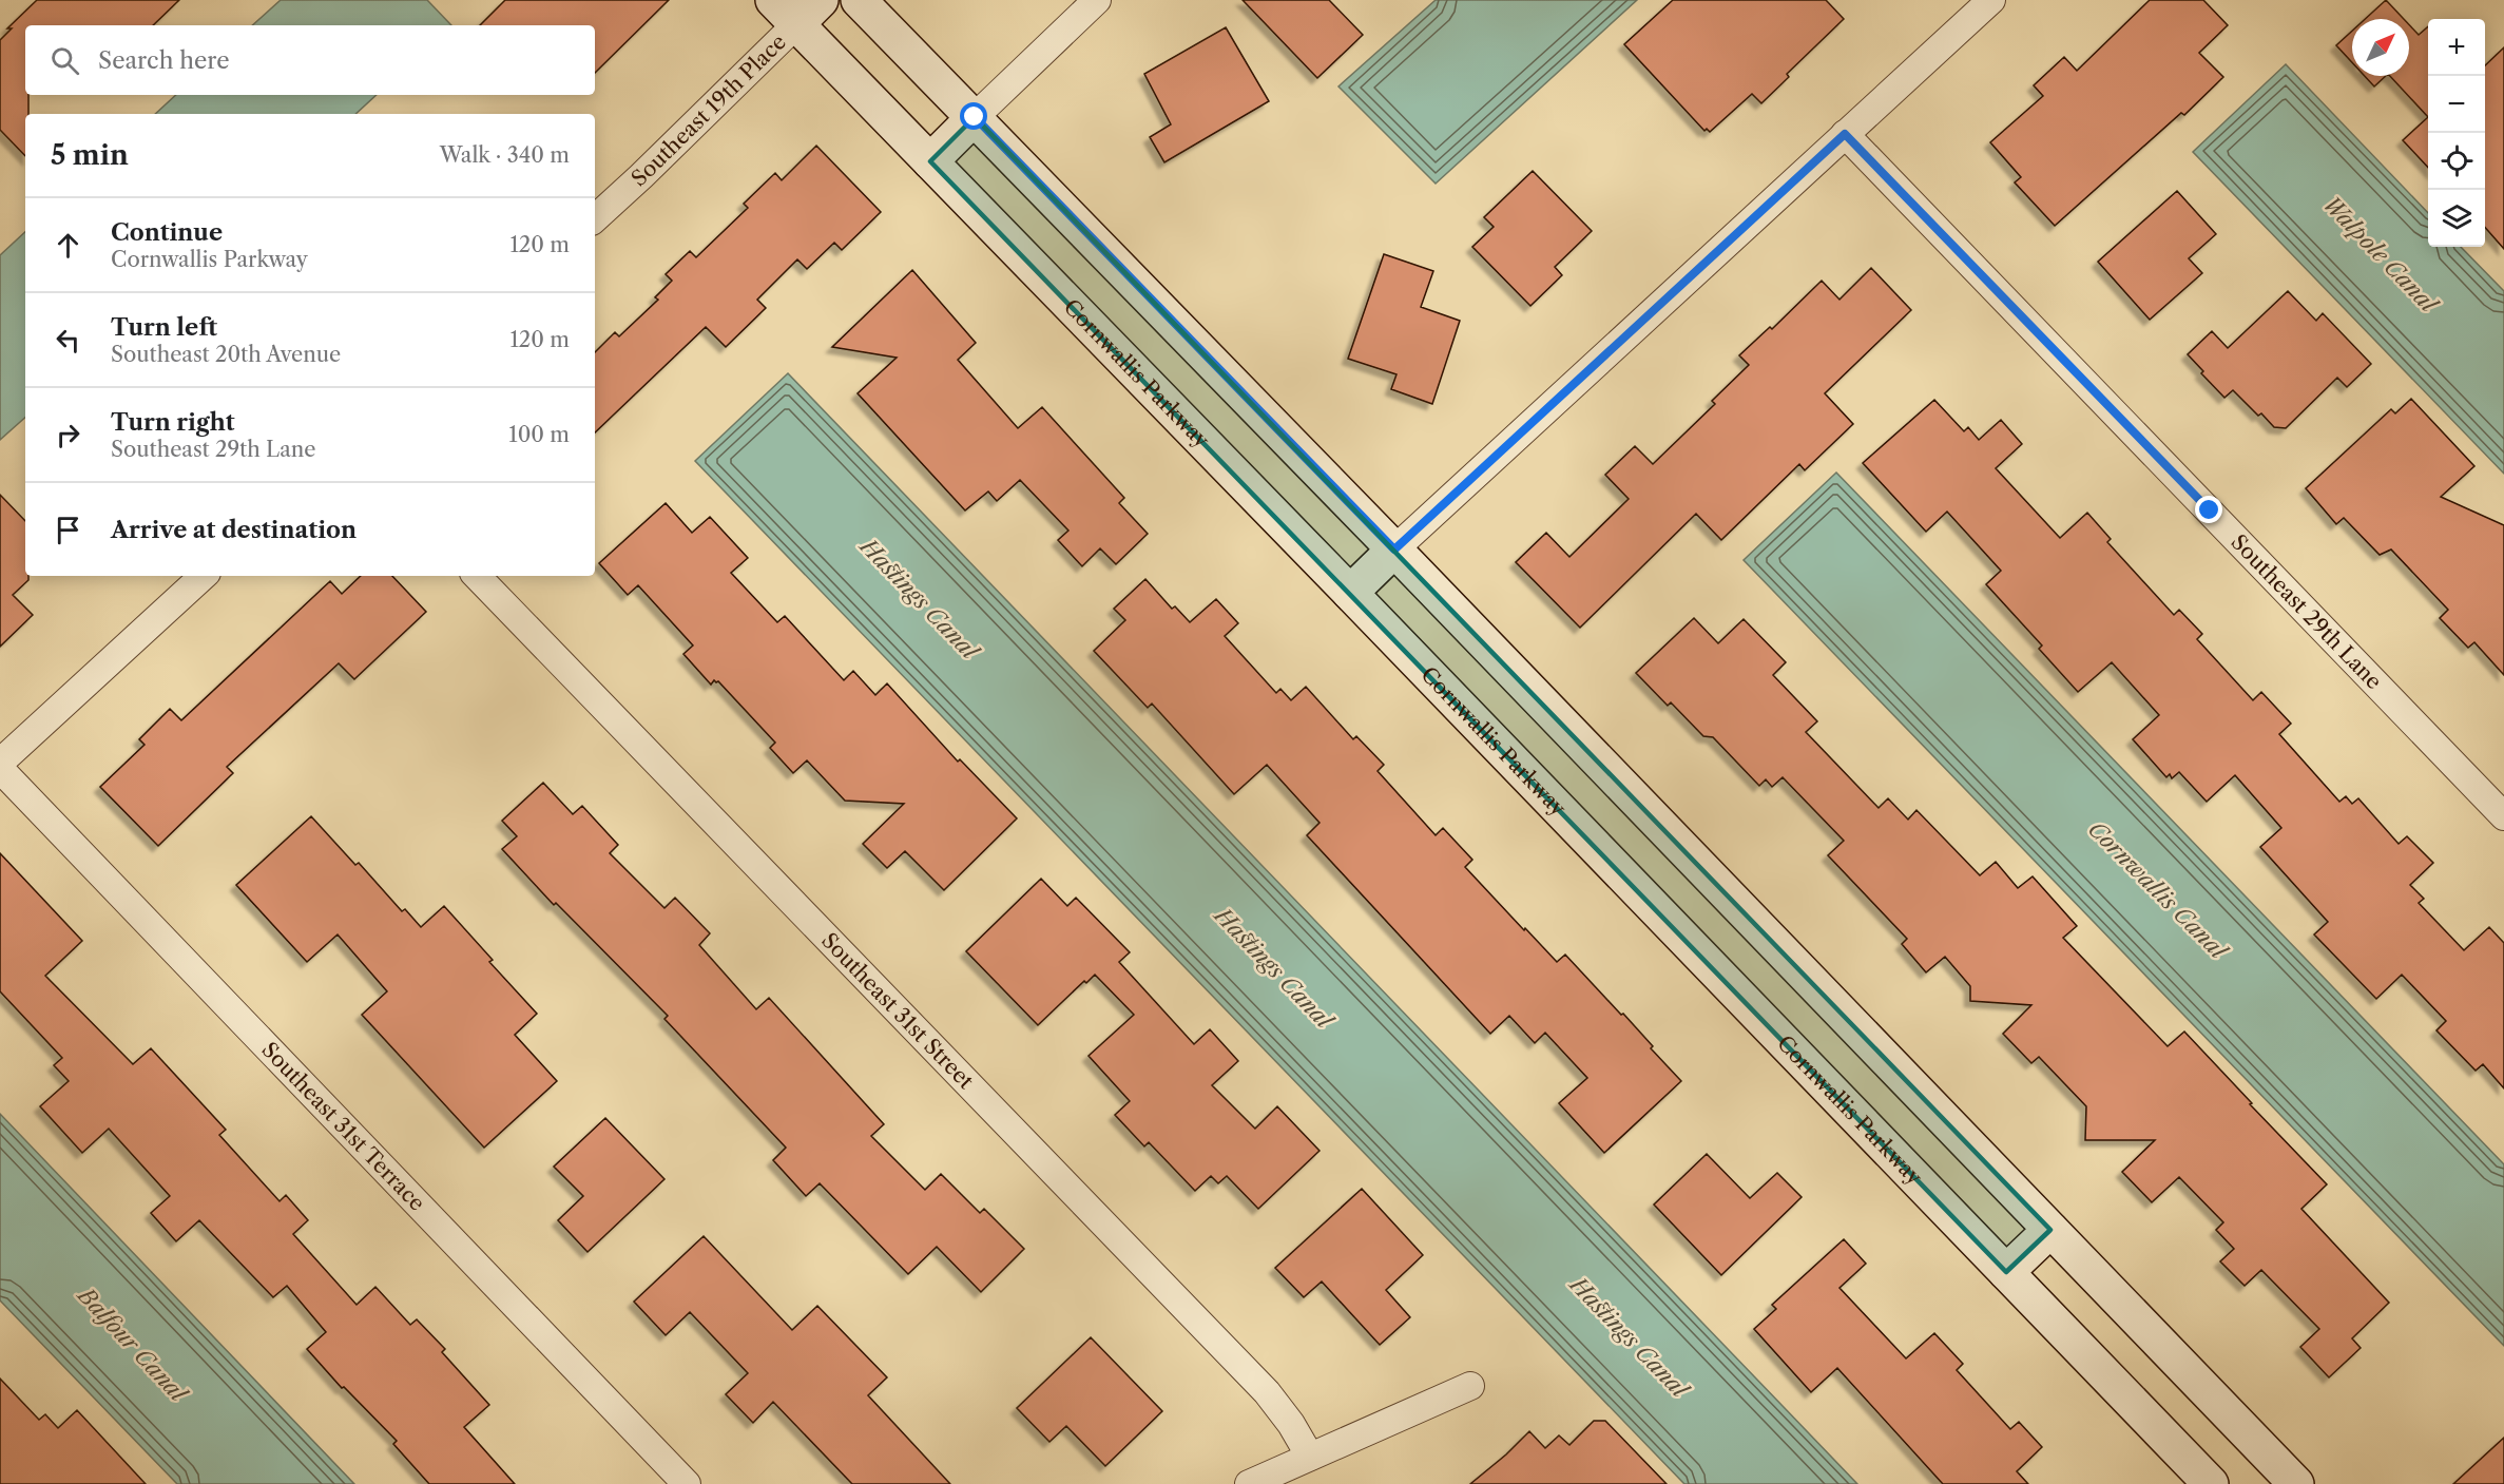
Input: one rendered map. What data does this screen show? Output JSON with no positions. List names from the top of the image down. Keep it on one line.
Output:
{"streets":{"street":["Southeast 19th Place","Cornwallis Parkway","Southeast 29th Lane","Southeast 31st Street","Southeast 31st Terrace"]},"crossings":[["Southeast 19th Place","Cornwallis Parkway"]],"water":["Walpole Canal","Hastings Canal","Cornwallis Canal","Balfour Canal"],"north":"top right","page":{"map_buttons":["+","−"],"search":"Search here","heading":["5 min","Walk · 340 m"],"list":[["Continue","Cornwallis Parkway","120 m"],["Turn left","Southeast 20th Avenue","120 m"],["Turn right","Southeast 29th Lane","100 m"],"Arrive at destination"]}}
